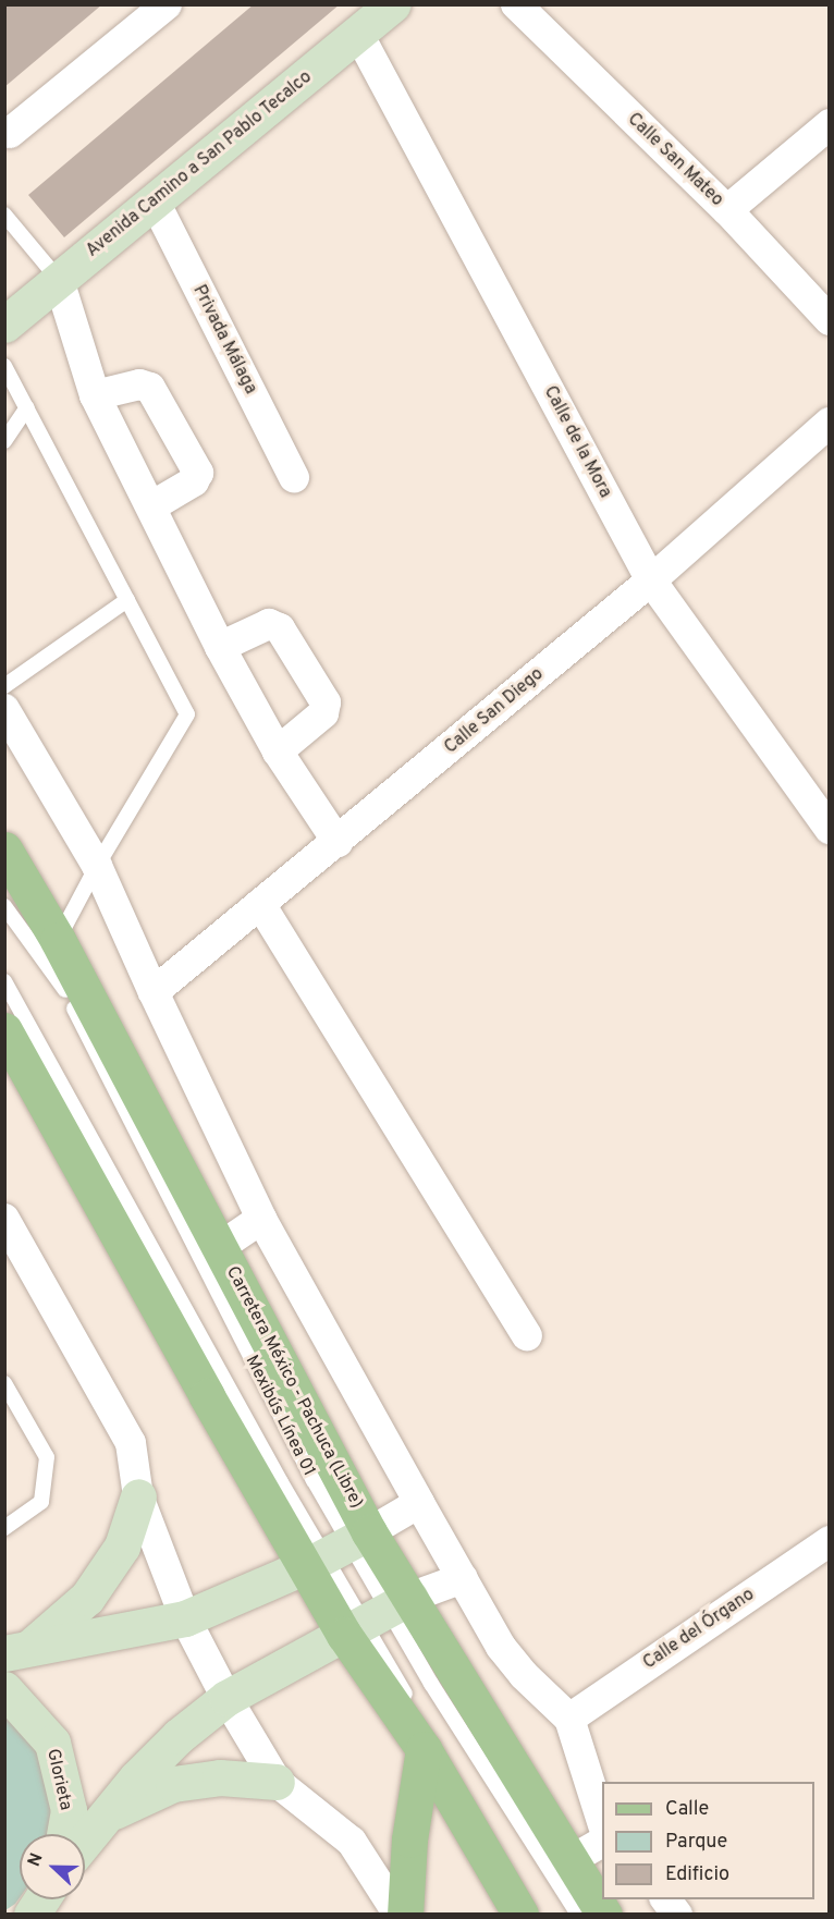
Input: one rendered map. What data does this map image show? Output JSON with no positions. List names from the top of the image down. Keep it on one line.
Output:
{"streets":{"main road":["Carretera México - Pachuca (Libre)"],"street":["Calle San Mateo","Avenida Camino a San Pablo Tecalco","Privada Málaga","Calle de la Mora","Calle San Diego","Calle del Órgano","Glorieta"],"lane":["Mexibús Línea 01"]},"crossings":[["Avenida Camino a San Pablo Tecalco","Privada Málaga"],["Avenida Camino a San Pablo Tecalco","Calle de la Mora"],["Calle de la Mora","Calle San Diego"],["Carretera México - Pachuca (Libre)","Mexibús Línea 01"]],"legend":["Calle","Parque","Edificio"],"north":"left"}
